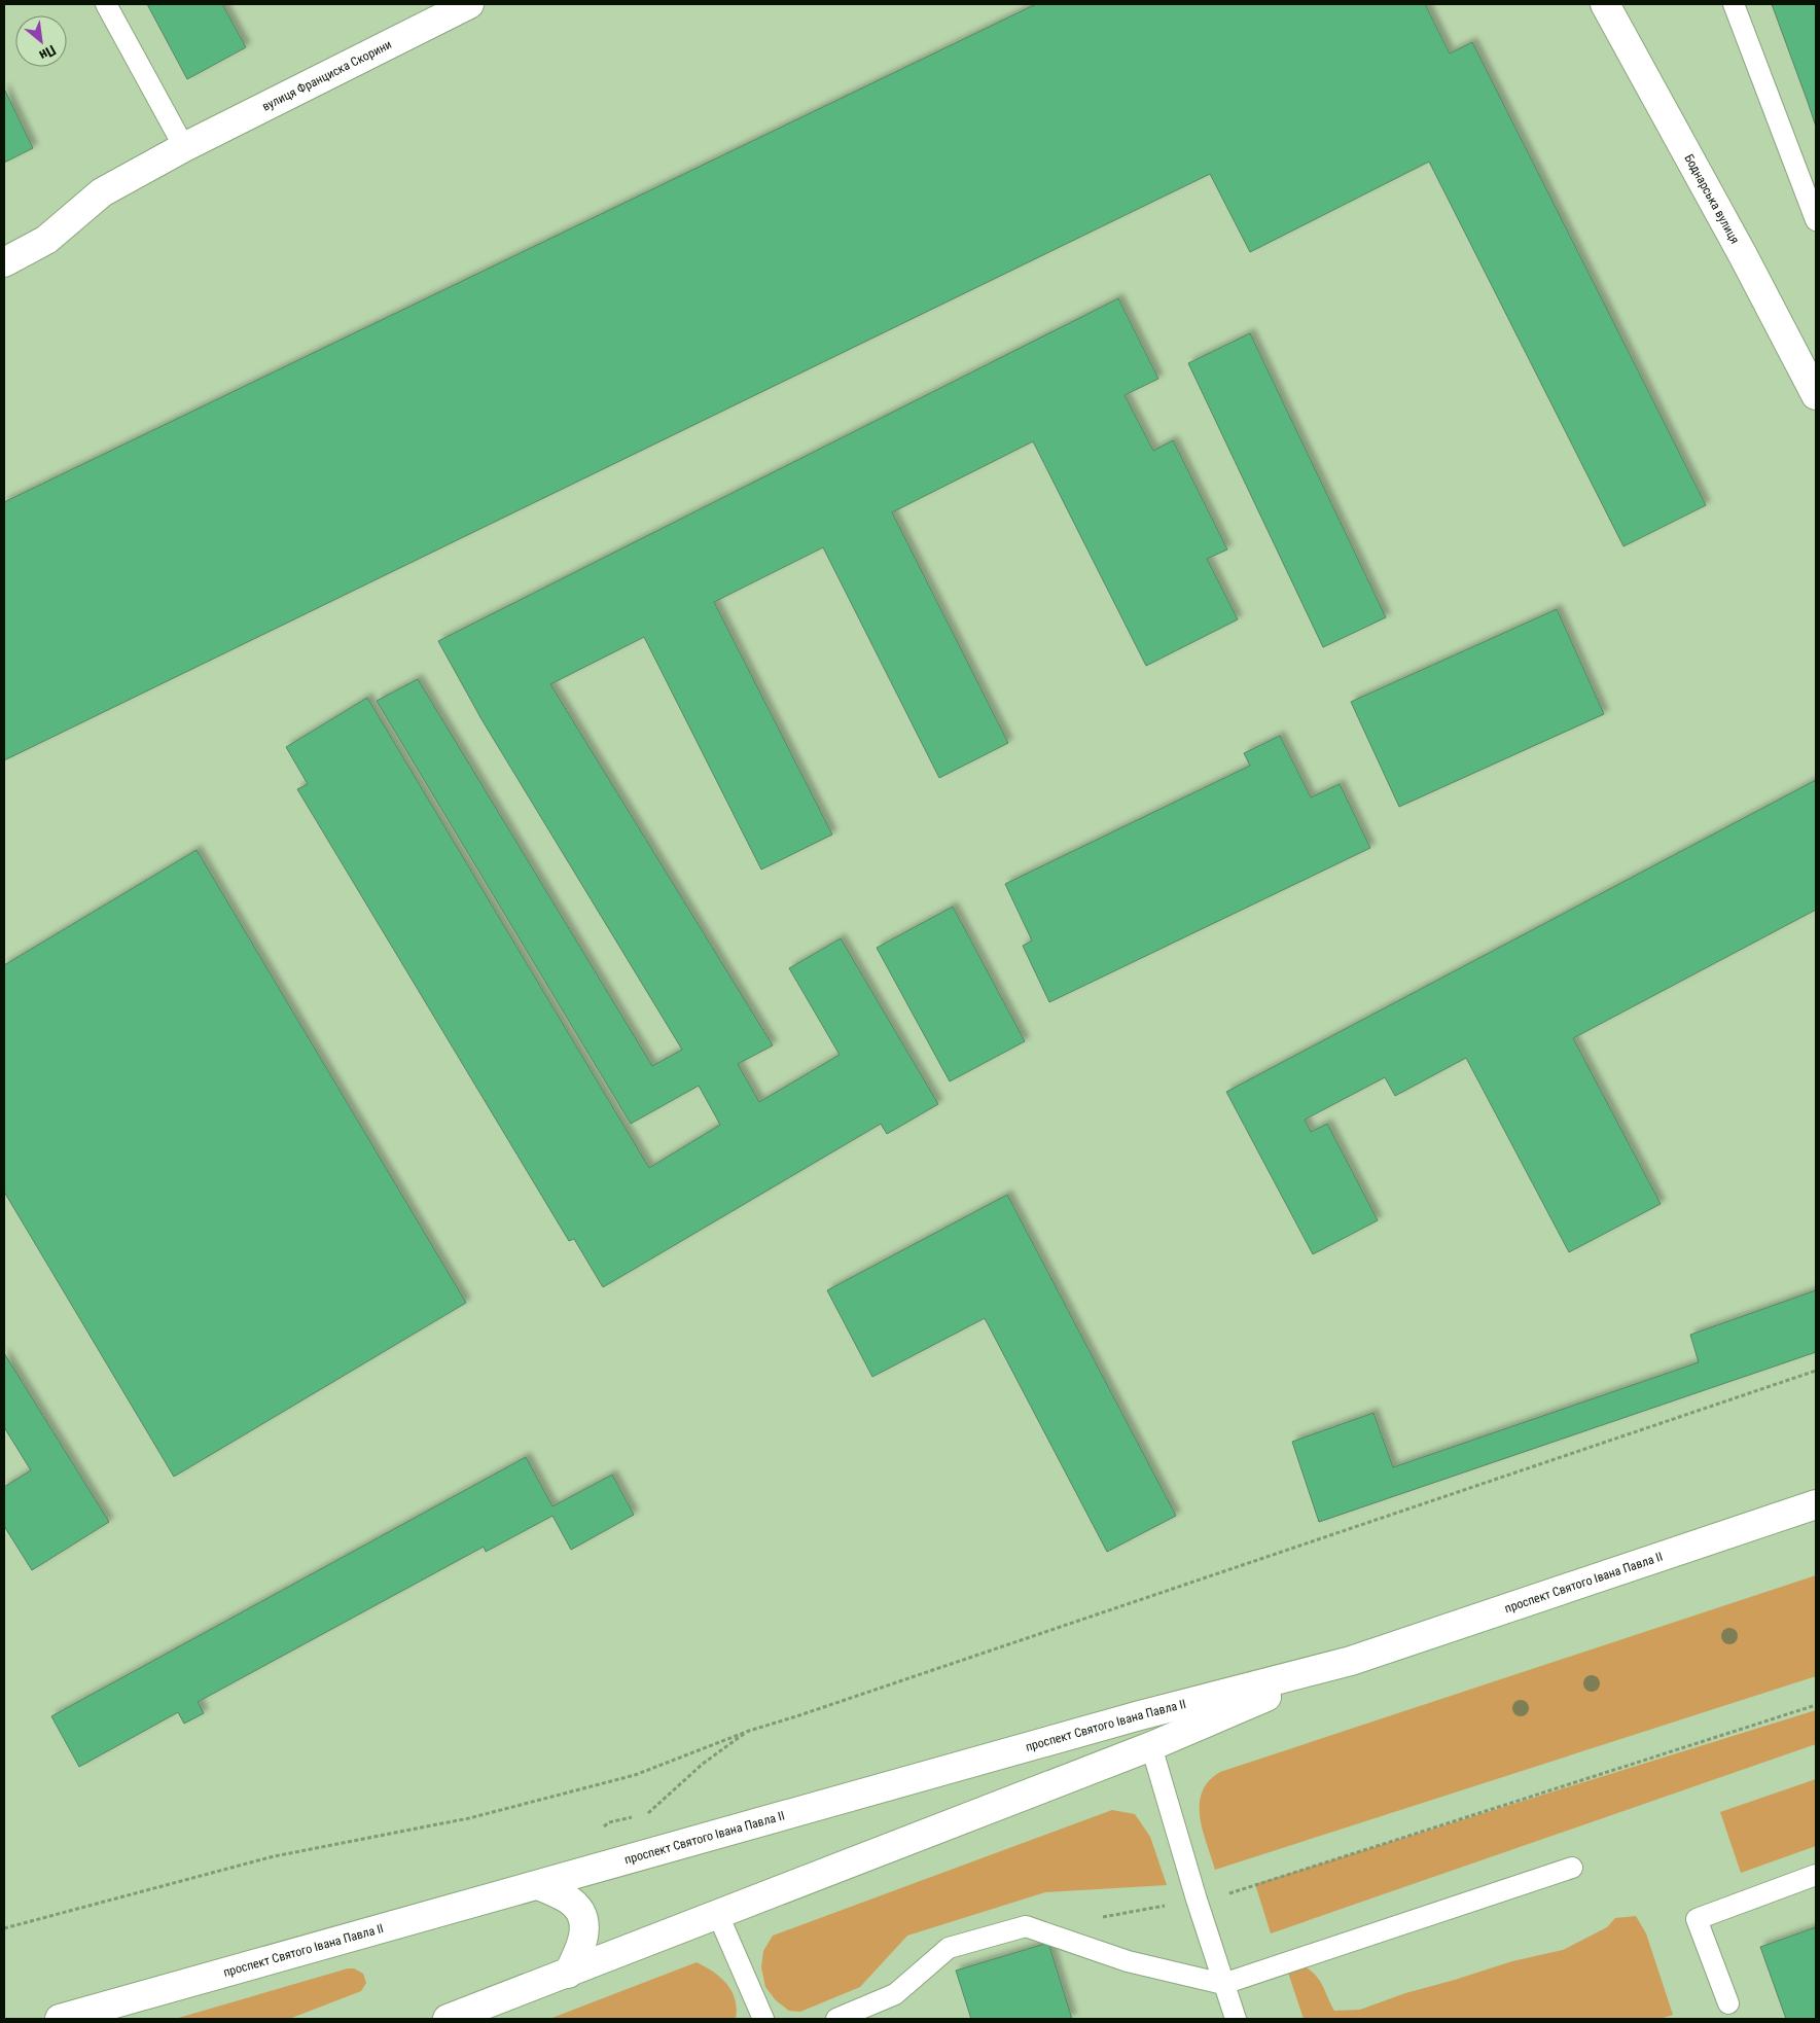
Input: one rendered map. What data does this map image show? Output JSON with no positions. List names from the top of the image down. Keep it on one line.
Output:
{"streets":{"main road":["вулиця Франциска Скорини","Боднарська вулиця","проспект Святого Івана Павла II"]},"north":"bottom right"}
